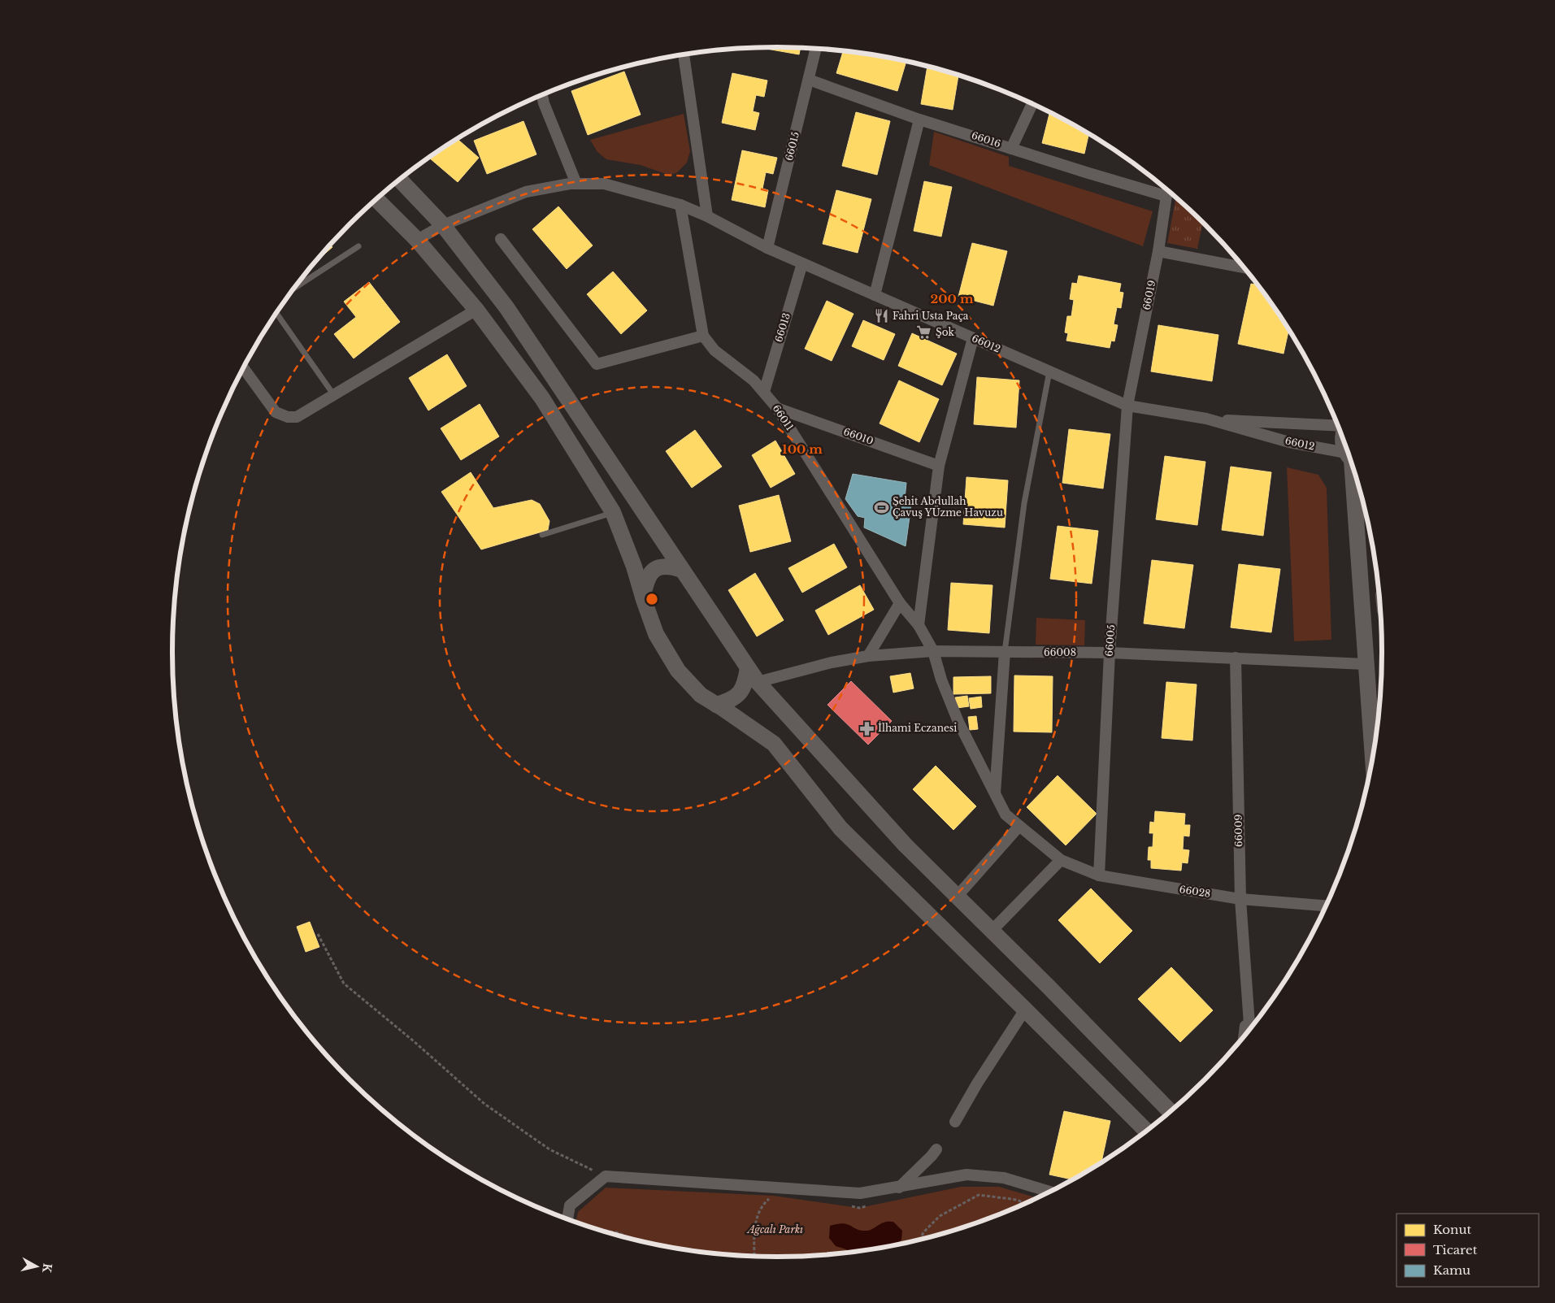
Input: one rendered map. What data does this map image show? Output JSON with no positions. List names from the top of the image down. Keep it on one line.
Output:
{"streets":{"street":["66016","66015","66019","66013","66012","66011","66010","66005","66008","66009","66028"]},"crossings":[["66016","66015"],["66016","66019"],["66015","66012"],["66019","66012"],["66019","66005"],["66013","66012"],["66013","66011"],["66012","66011"],["66012","66005"],["66011","66010"],["66011","66008"],["66011","66028"],["66005","66008"],["66005","66028"],["66008","66009"],["66009","66028"]],"parks":["Ağcalı Parkı"],"places":{"restaurant":["Fahri Usta Paça"],"supermarket":["Şok"],"sports":["Şehit Abdullah Çavuş YÜzme Havuzu"],"pharmacy":["İlhami Eczanesi"]},"legend":["Konut","Ticaret","Kamu"],"north":"right","rings":["200 m","100 m"]}
